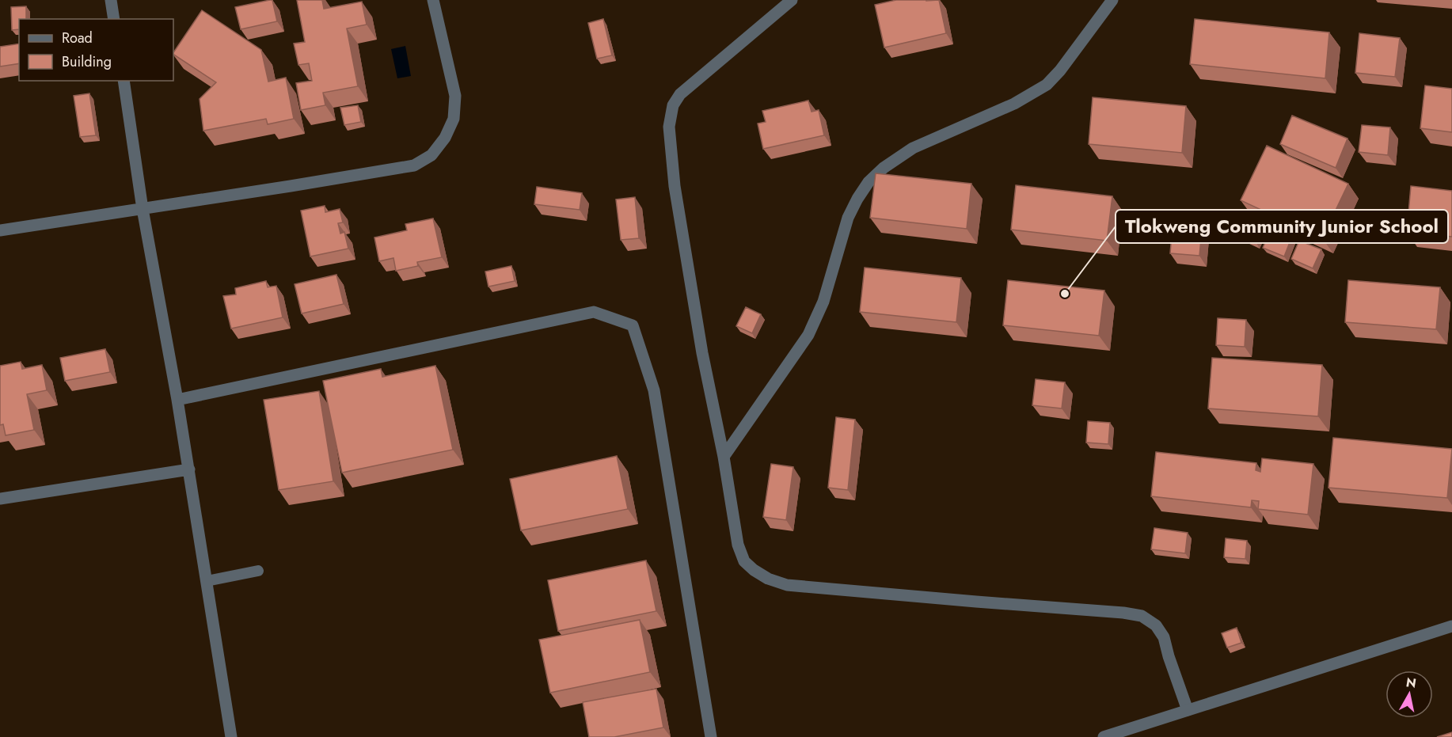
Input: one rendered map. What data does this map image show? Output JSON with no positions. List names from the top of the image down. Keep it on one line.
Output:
{"places":["Tlokweng Community Junior School"],"legend":["Road","Building"],"north":"top"}
